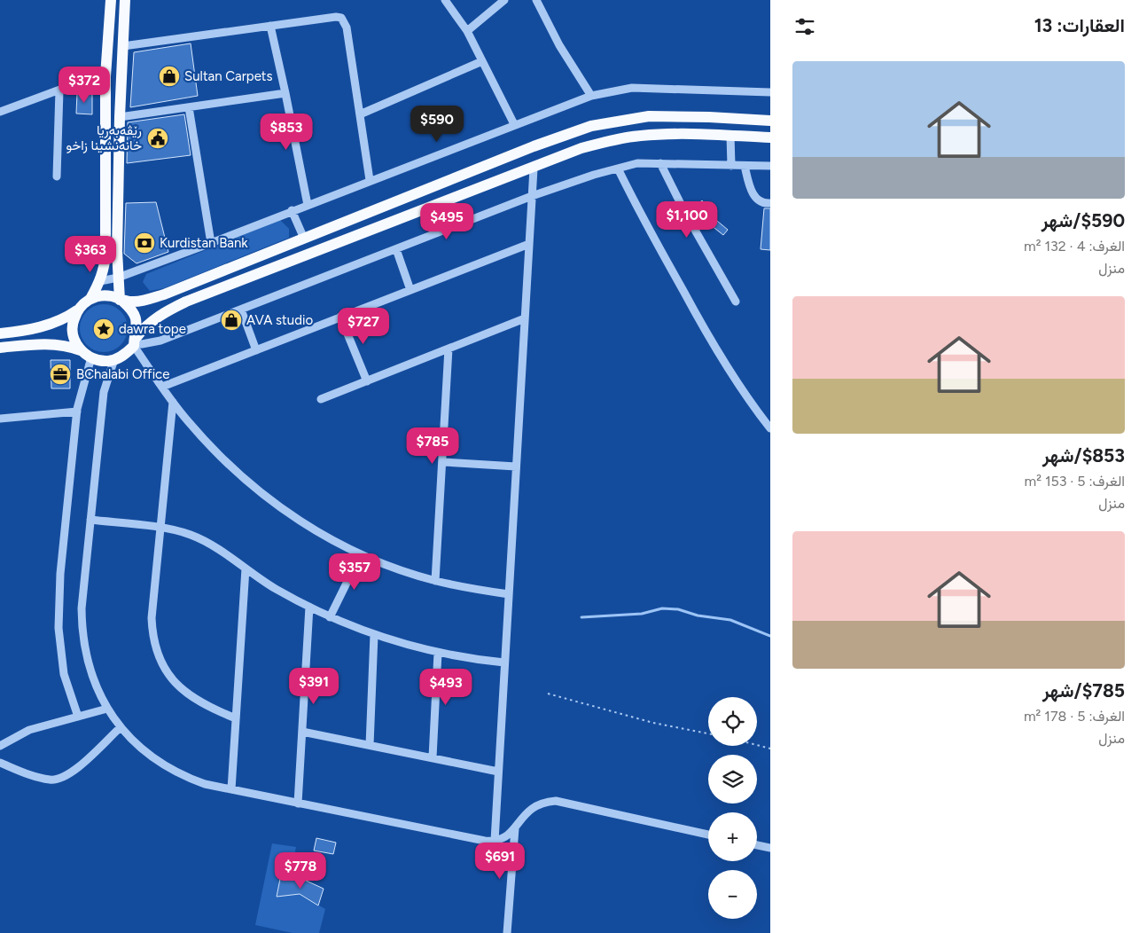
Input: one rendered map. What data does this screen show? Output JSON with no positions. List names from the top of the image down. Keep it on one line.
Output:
{"places":{"shop":["Sultan Carpets","AVA studio"],"public building":["رێڤه‌به‌ريا خانه‌نشينا زاخو"],"bank":["Kurdistan Bank"],"place":["dawra tope"],"office":["BChalabi Office"]},"page":{"heading":"العقارات: 13","list":[{"name":"$590/شهر","note":"الغرف: 4 · 132 m² · منزل"},{"name":"$853/شهر","note":"الغرف: 5 · 153 m² · منزل"},{"name":"$785/شهر","note":"الغرف: 5 · 178 m² · منزل"}],"price":["$372","$590","$853","$1,100","$495","$363","$727","$785","$357","$391","$493","$691","$778"],"map_buttons":["+","−"]}}
